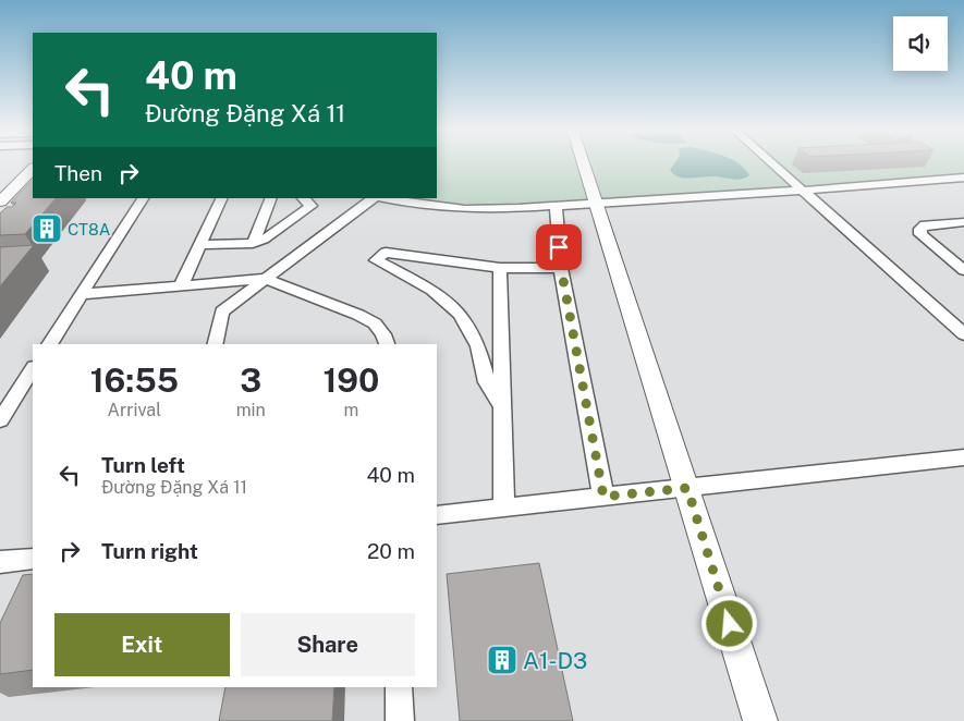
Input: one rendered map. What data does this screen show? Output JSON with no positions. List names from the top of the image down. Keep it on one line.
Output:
{"places":{"building":["CT8A","A1-D3"]},"page":{"turn":["40 m","Đường Đặng Xá 11"],"then":"Then","eta":["16:55","Arrival","3","min","190","m"],"list":[{"name":"Turn left","note":"Đường Đặng Xá 11","value":"40 m"},{"name":"Turn right","value":"20 m"}],"buttons":["Exit","Share"]}}
